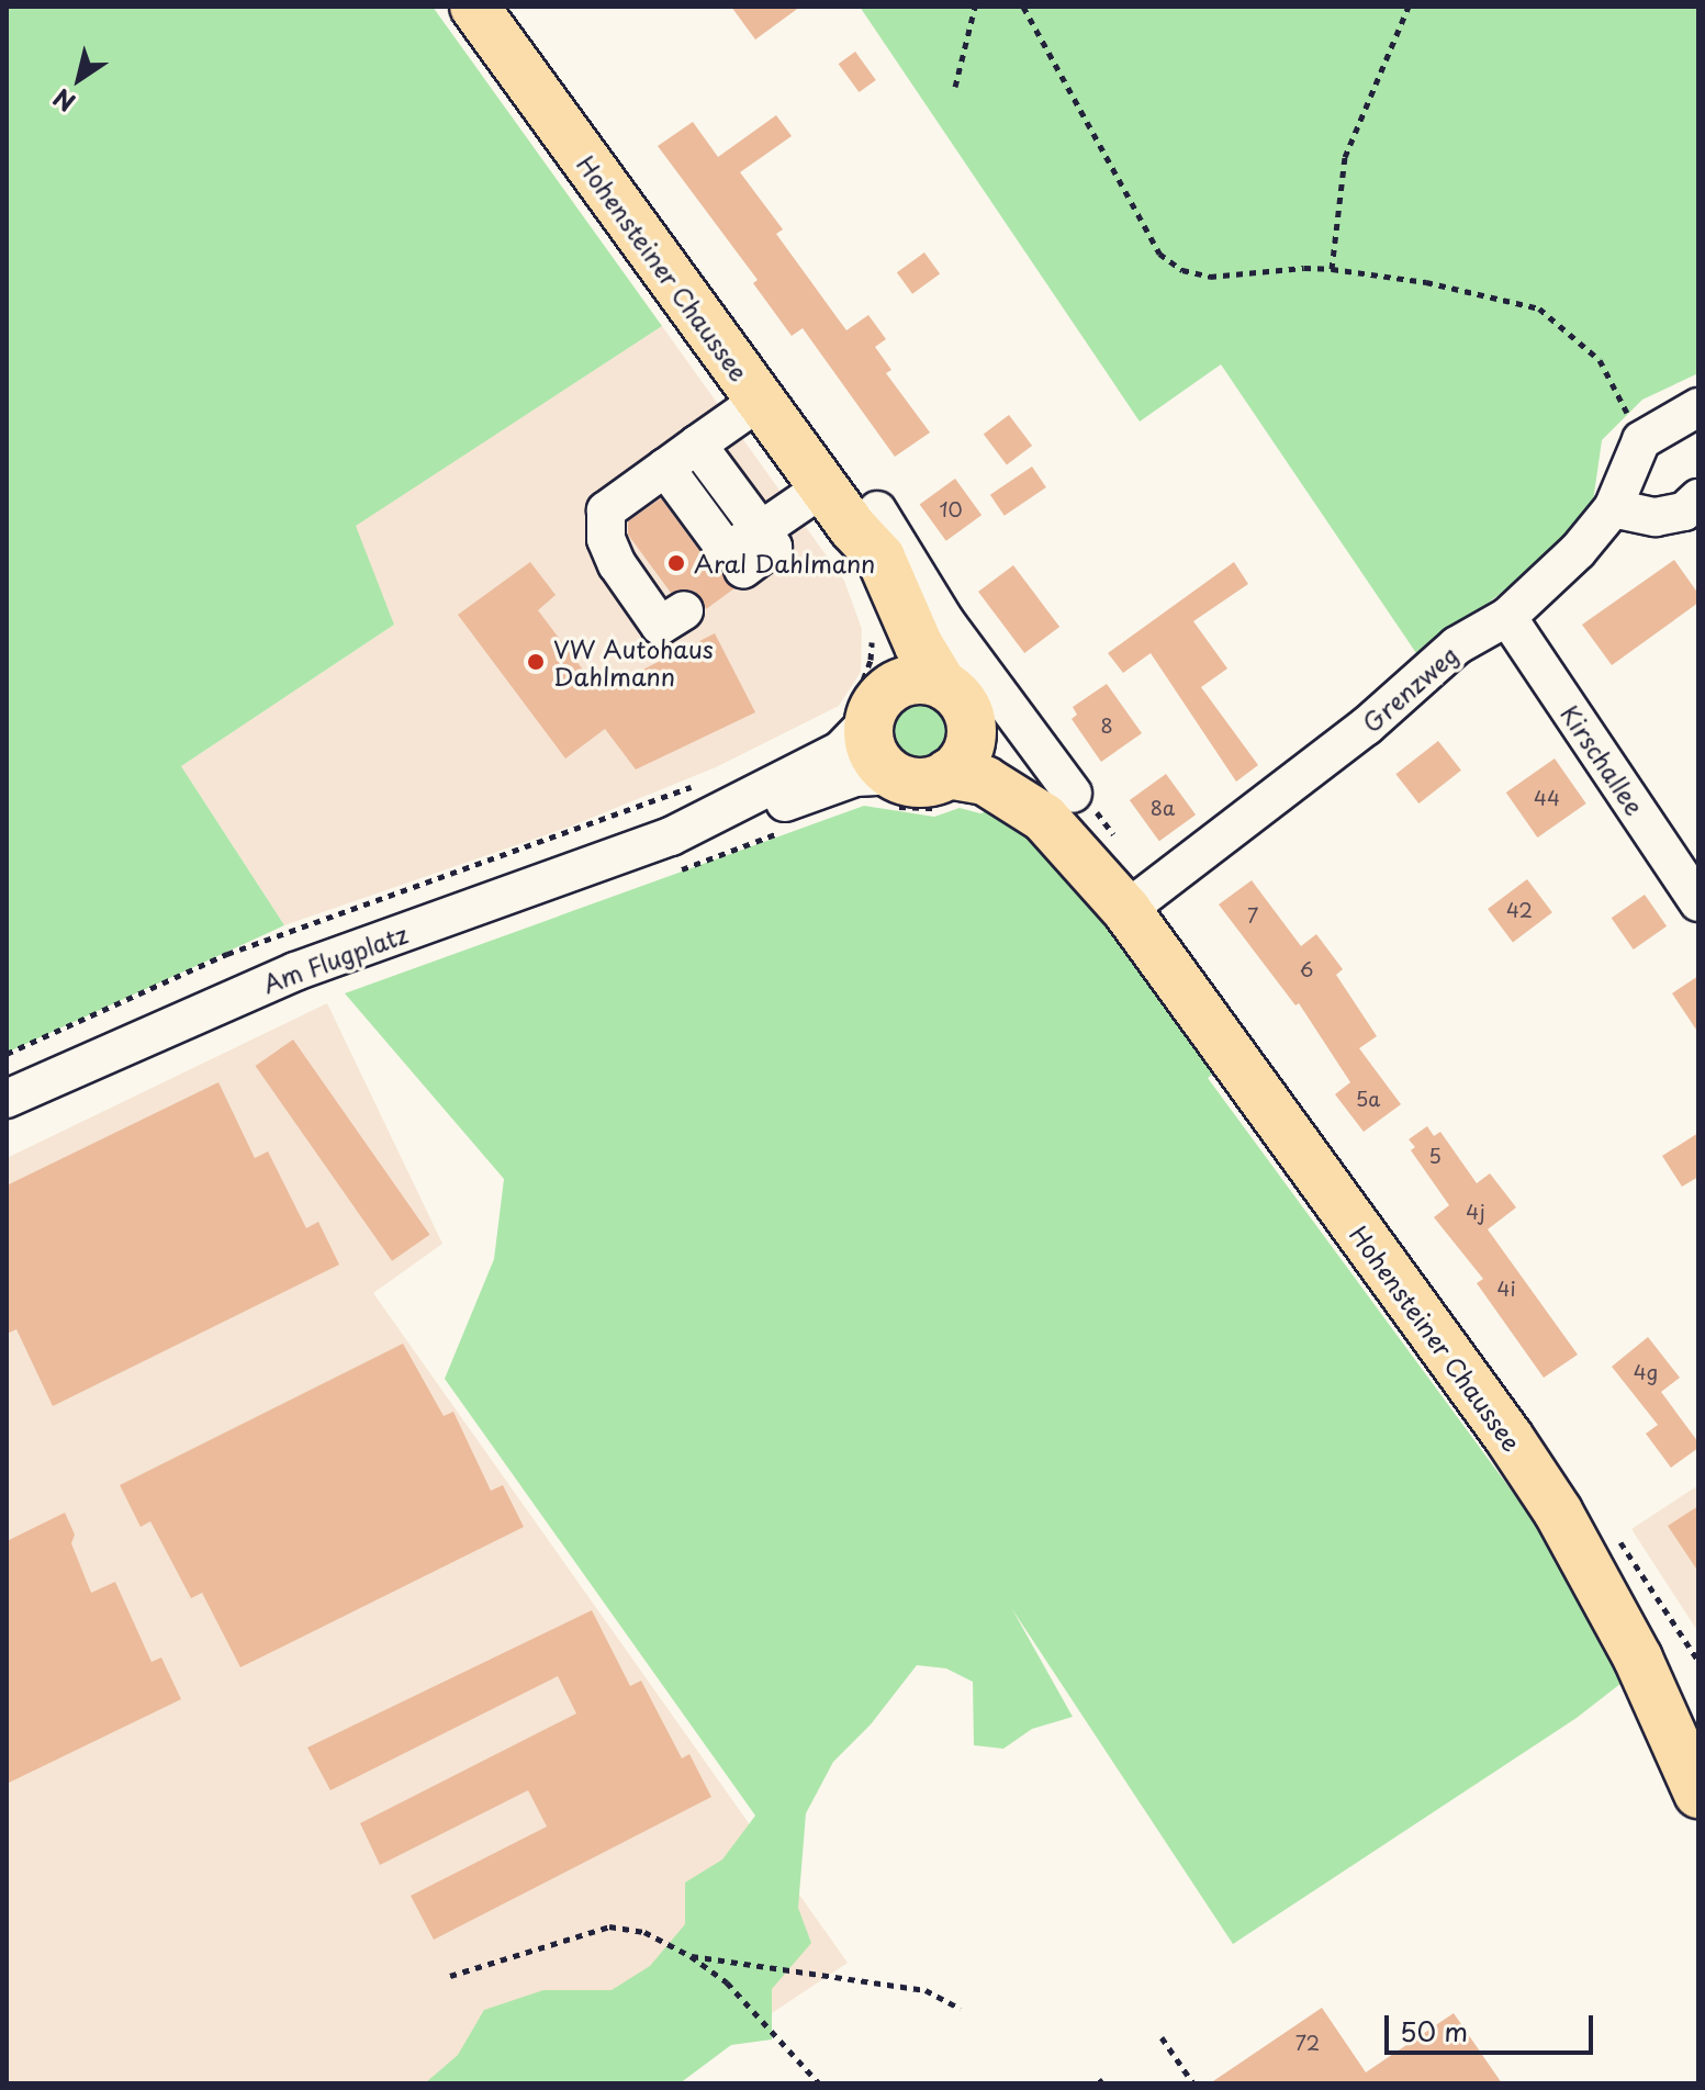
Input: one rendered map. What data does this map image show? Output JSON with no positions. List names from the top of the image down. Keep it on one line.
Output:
{"streets":{"main road":["Hohensteiner Chaussee"],"street":["Grenzweg","Kirschallee","Am Flugplatz"]},"crossings":[["Hohensteiner Chaussee","Grenzweg"],["Hohensteiner Chaussee","Am Flugplatz"],["Grenzweg","Kirschallee"]],"places":["Aral Dahlmann","VW Autohaus Dahlmann"],"house_numbers":["10","8","44","8a","42","7","6","5a","5","4j","4i","4g","72"],"scale_bar":"50 m","north":"bottom left"}
